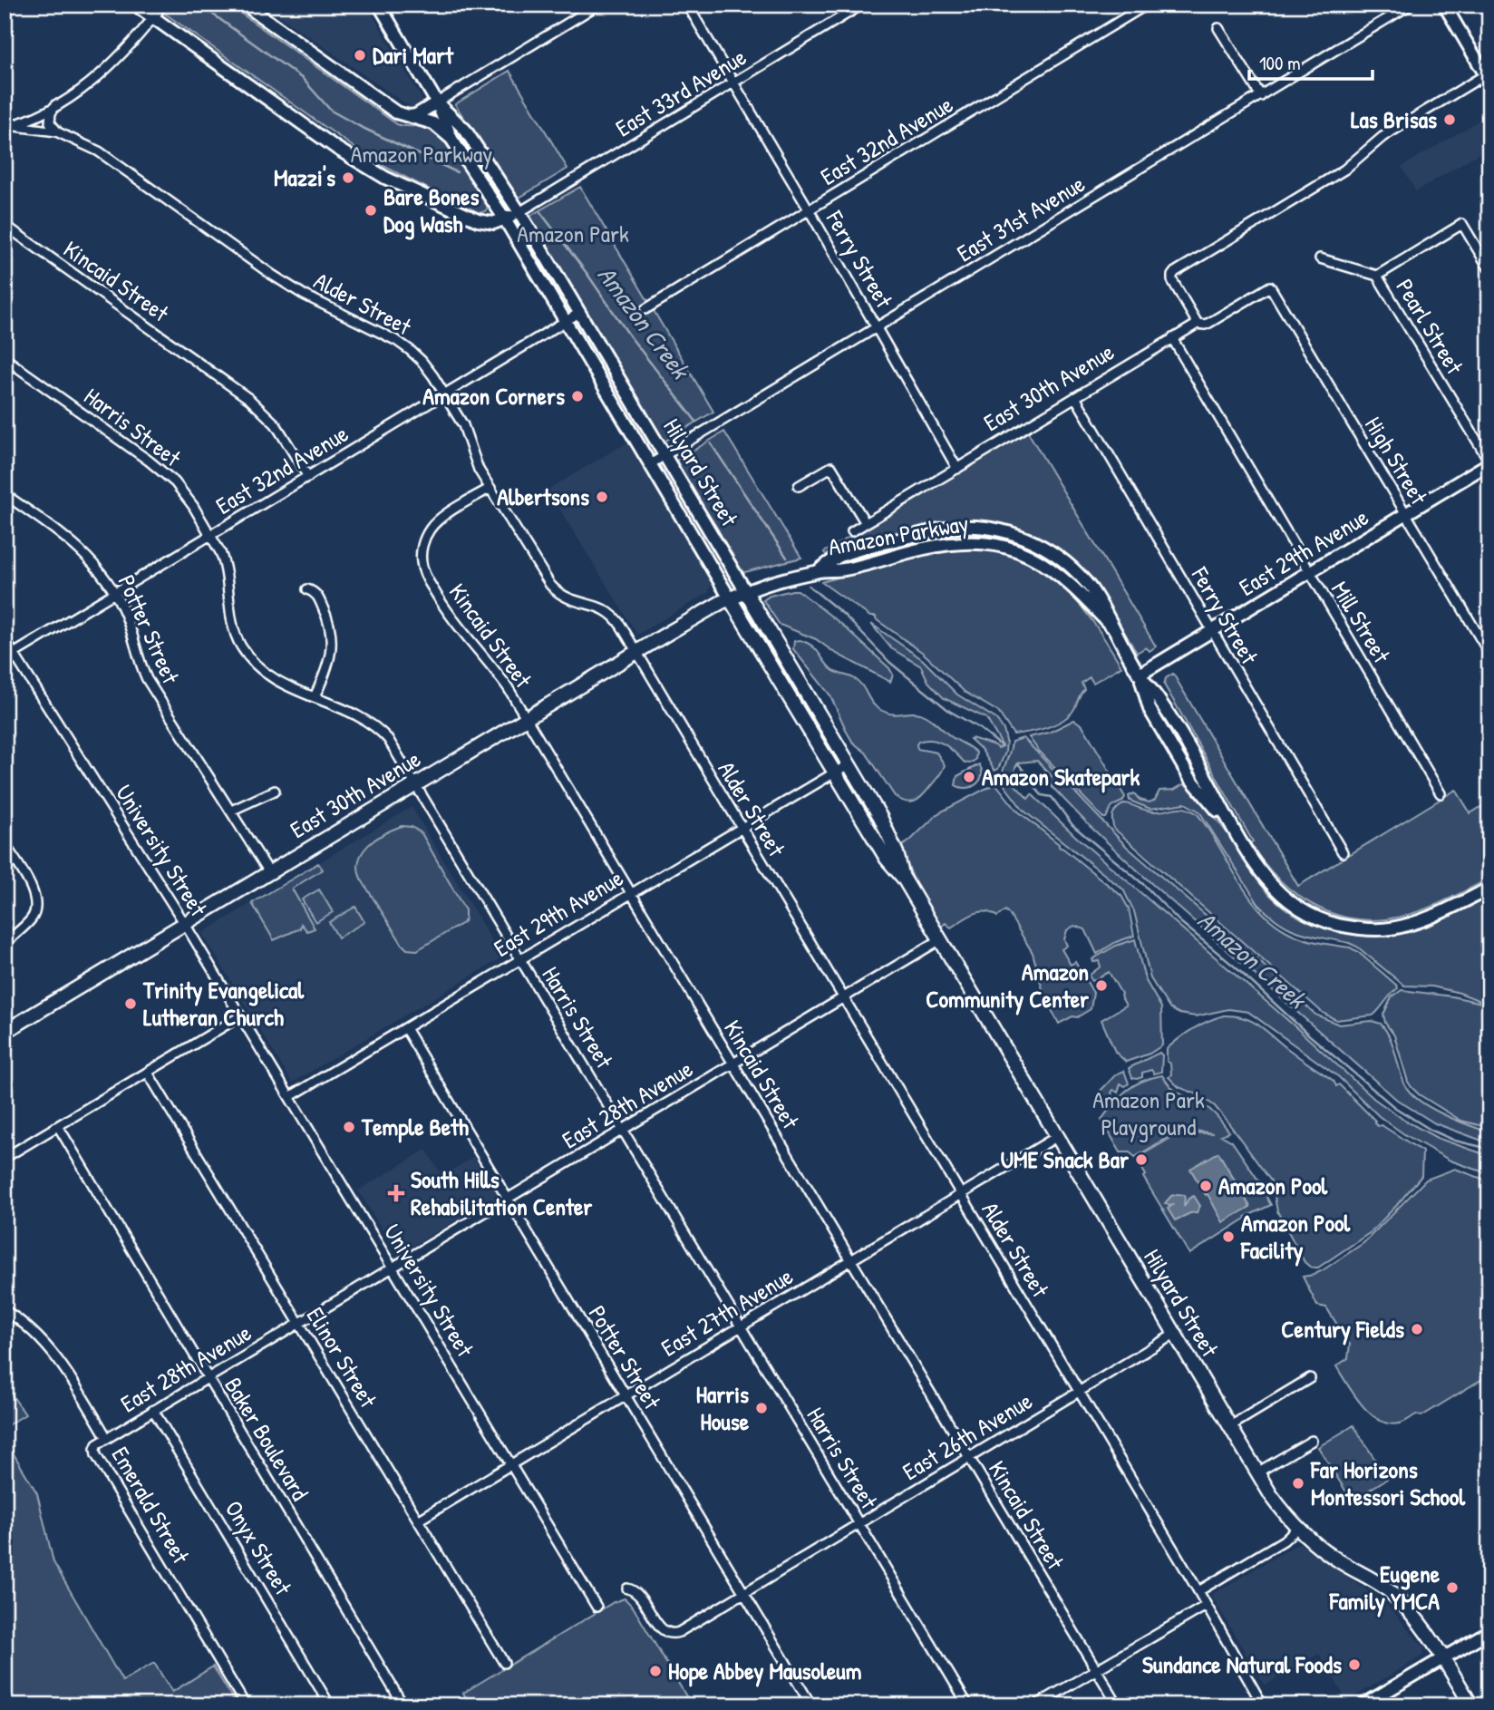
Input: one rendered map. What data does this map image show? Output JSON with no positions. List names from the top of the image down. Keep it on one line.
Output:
{"streets":{"main road":["East 30th Avenue","Hilyard Street","Amazon Parkway","East 29th Avenue"],"street":["East 33rd Avenue","East 32nd Avenue","East 31st Avenue","Ferry Street","Kincaid Street","Alder Street","Pearl Street","Harris Street","High Street","Mill Street","Potter Street","University Street","East 28th Avenue","East 27th Avenue","Elinor Street","East 26th Avenue","Baker Boulevard","Emerald Street","Onyx Street"]},"crossings":[["East 33rd Avenue","Ferry Street"],["East 33rd Avenue","Hilyard Street"],["East 32nd Avenue","Ferry Street"],["East 32nd Avenue","Kincaid Street"],["East 32nd Avenue","Alder Street"],["East 32nd Avenue","Harris Street"],["East 32nd Avenue","Hilyard Street"],["East 32nd Avenue","Potter Street"],["East 32nd Avenue","University Street"],["East 31st Avenue","Ferry Street"],["East 31st Avenue","Hilyard Street"],["Ferry Street","East 30th Avenue"],["Ferry Street","East 29th Avenue"],["Kincaid Street","Alder Street"],["Kincaid Street","East 30th Avenue"],["Kincaid Street","East 29th Avenue"],["Kincaid Street","East 28th Avenue"],["Kincaid Street","East 27th Avenue"],["Kincaid Street","East 26th Avenue"],["Alder Street","East 30th Avenue"],["Alder Street","East 29th Avenue"],["Alder Street","East 28th Avenue"],["Alder Street","East 27th Avenue"],["Alder Street","East 26th Avenue"],["Pearl Street","East 29th Avenue"],["East 30th Avenue","Harris Street"],["East 30th Avenue","High Street"],["East 30th Avenue","Hilyard Street"],["East 30th Avenue","Amazon Parkway"],["East 30th Avenue","Mill Street"],["East 30th Avenue","Potter Street"],["East 30th Avenue","University Street"],["Harris Street","East 29th Avenue"],["Harris Street","East 28th Avenue"],["Harris Street","East 27th Avenue"],["Harris Street","East 26th Avenue"],["High Street","East 29th Avenue"],["Hilyard Street","Amazon Parkway"],["Hilyard Street","East 29th Avenue"],["Hilyard Street","East 28th Avenue"],["Hilyard Street","East 27th Avenue"],["Hilyard Street","East 26th Avenue"],["Amazon Parkway","East 29th Avenue"],["East 29th Avenue","Mill Street"],["East 29th Avenue","Potter Street"],["East 29th Avenue","University Street"],["Potter Street","East 28th Avenue"],["Potter Street","East 27th Avenue"],["Potter Street","East 26th Avenue"],["University Street","East 28th Avenue"],["University Street","East 27th Avenue"],["East 28th Avenue","Elinor Street"],["East 28th Avenue","Baker Boulevard"],["East 28th Avenue","Emerald Street"],["East 28th Avenue","Onyx Street"],["East 27th Avenue","Elinor Street"]],"water":["Amazon Creek"],"parks":["Amazon Parkway","Amazon Park","Amazon Park Playground"],"places":{"other":["Dari Mart","Las Brisas","Mazzi's","Bare Bones Dog Wash","Amazon Corners","Albertsons","Amazon Skatepark","Amazon Community Center","Trinity Evangelical Lutheran Church","Temple Beth","UME Snack Bar","Amazon Pool","Amazon Pool Facility","Century Fields","Harris House","Far Horizons Montessori School","Eugene Family YMCA","Sundance Natural Foods","Hope Abbey Mausoleum"],"health":["South Hills Rehabilitation Center"]},"scale_bar":"100 m"}
